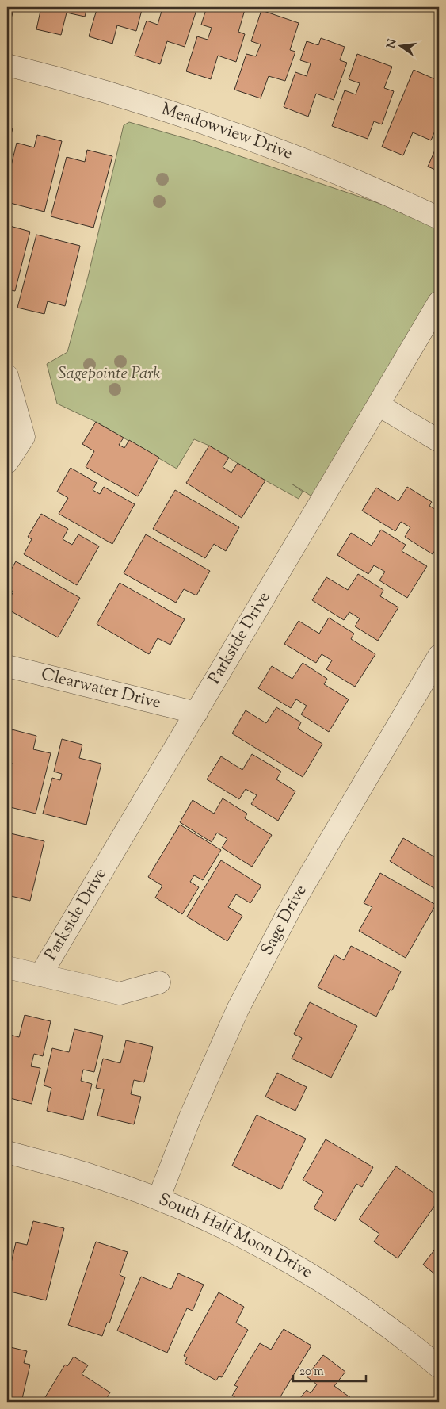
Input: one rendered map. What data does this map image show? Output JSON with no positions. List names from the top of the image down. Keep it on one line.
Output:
{"streets":{"street":["Meadowview Drive","Parkside Drive","Clearwater Drive","Sage Drive","South Half Moon Drive"]},"crossings":[["Parkside Drive","Clearwater Drive"],["Sage Drive","South Half Moon Drive"]],"parks":["Sagepointe Park"],"scale_bar":"20 m","north":"left"}
